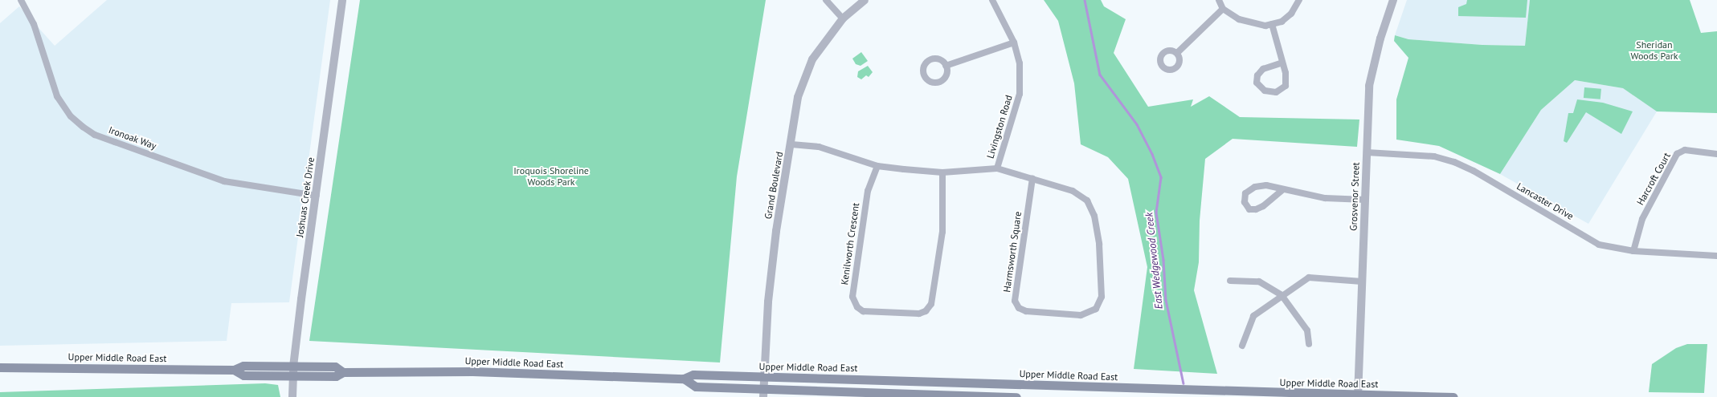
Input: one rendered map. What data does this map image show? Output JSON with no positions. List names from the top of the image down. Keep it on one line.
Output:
{"streets":{"main road":["Upper Middle Road East"],"street":["Livingston Road","Ironoak Way","Harcroft Court","Grand Boulevard","Grosvenor Street","Joshuas Creek Drive","Lancaster Drive","Kenilworth Crescent","Harmsworth Square"]},"crossings":[["Livingston Road","Harmsworth Square"],["Ironoak Way","Joshuas Creek Drive"],["Harcroft Court","Lancaster Drive"],["Grand Boulevard","Harmsworth Square"],["Grand Boulevard","Upper Middle Road East"],["Grosvenor Street","Lancaster Drive"],["Grosvenor Street","Upper Middle Road East"],["Joshuas Creek Drive","Upper Middle Road East"],["Kenilworth Crescent","Harmsworth Square"]],"water":["East Wedgewood Creek"],"parks":["Sheridan Woods Park","Iroquois Shoreline Woods Park"]}
